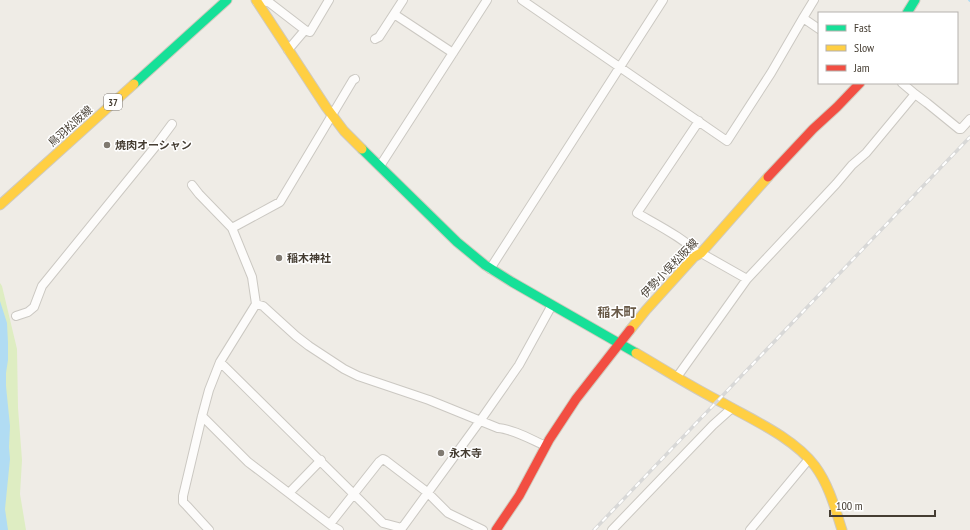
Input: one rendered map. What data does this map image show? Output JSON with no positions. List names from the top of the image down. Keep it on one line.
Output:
{"streets":{"main road":["37","鳥羽松阪線","伊勢小俣松阪線"]},"districts":["稲木町"],"places":["焼肉オーシャン","稲木神社","永木寺"],"legend":["Fast","Slow","Jam"],"scale_bar":"100 m"}
